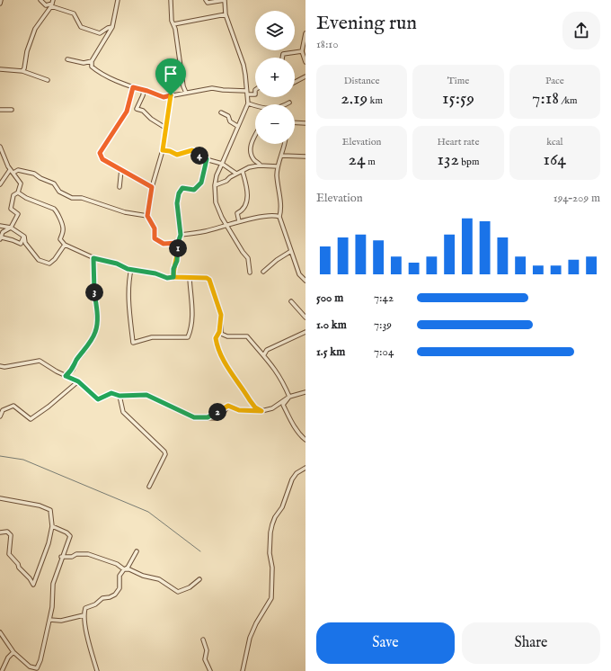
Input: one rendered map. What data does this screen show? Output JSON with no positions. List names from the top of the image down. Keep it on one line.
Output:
{"page":{"heading":["Evening run","18:10"],"map_buttons":["+","−"],"stats":[["Distance","2.19 km"],["Time","15:59"],["Pace","7:18 /km"],["Elevation","24 m"],["Heart rate","132 bpm"],["kcal","164"]],"pins":["4","1","3","2"],"chart":["Elevation","194–209 m"],"list":[{"name":"500 m","note":"7:42"},{"name":"1.0 km","note":"7:39"},{"name":"1.5 km","note":"7:04"}],"buttons":["Save","Share"]}}
